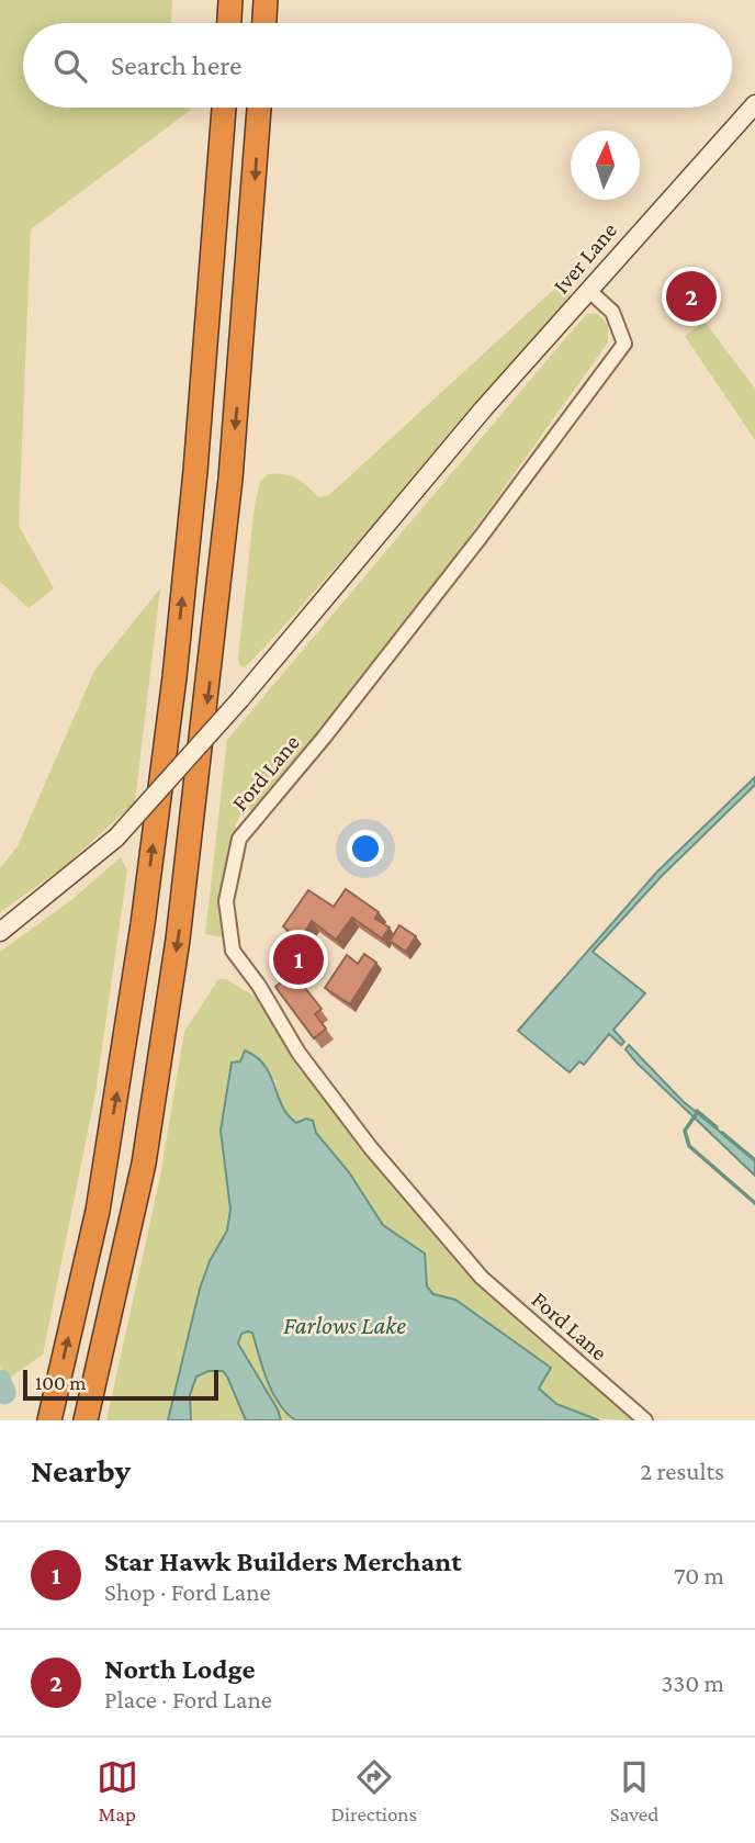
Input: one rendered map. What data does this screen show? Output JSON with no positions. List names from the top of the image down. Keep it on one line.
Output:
{"streets":{"main road":["Iver Lane"],"street":["Ford Lane"]},"crossings":[["Iver Lane","Ford Lane"]],"water":["Farlows Lake"],"scale_bar":"100 m","north":"top","page":{"search":"Search here","pins":["2","1"],"scale":"100 m","heading":["Nearby","2 results"],"list":[{"mark":"1","name":"Star Hawk Builders Merchant","note":"Shop · Ford Lane","value":"70 m"},{"mark":"2","name":"North Lodge","note":"Place · Ford Lane","value":"330 m"}],"nav":["Map","Directions","Saved"]}}
